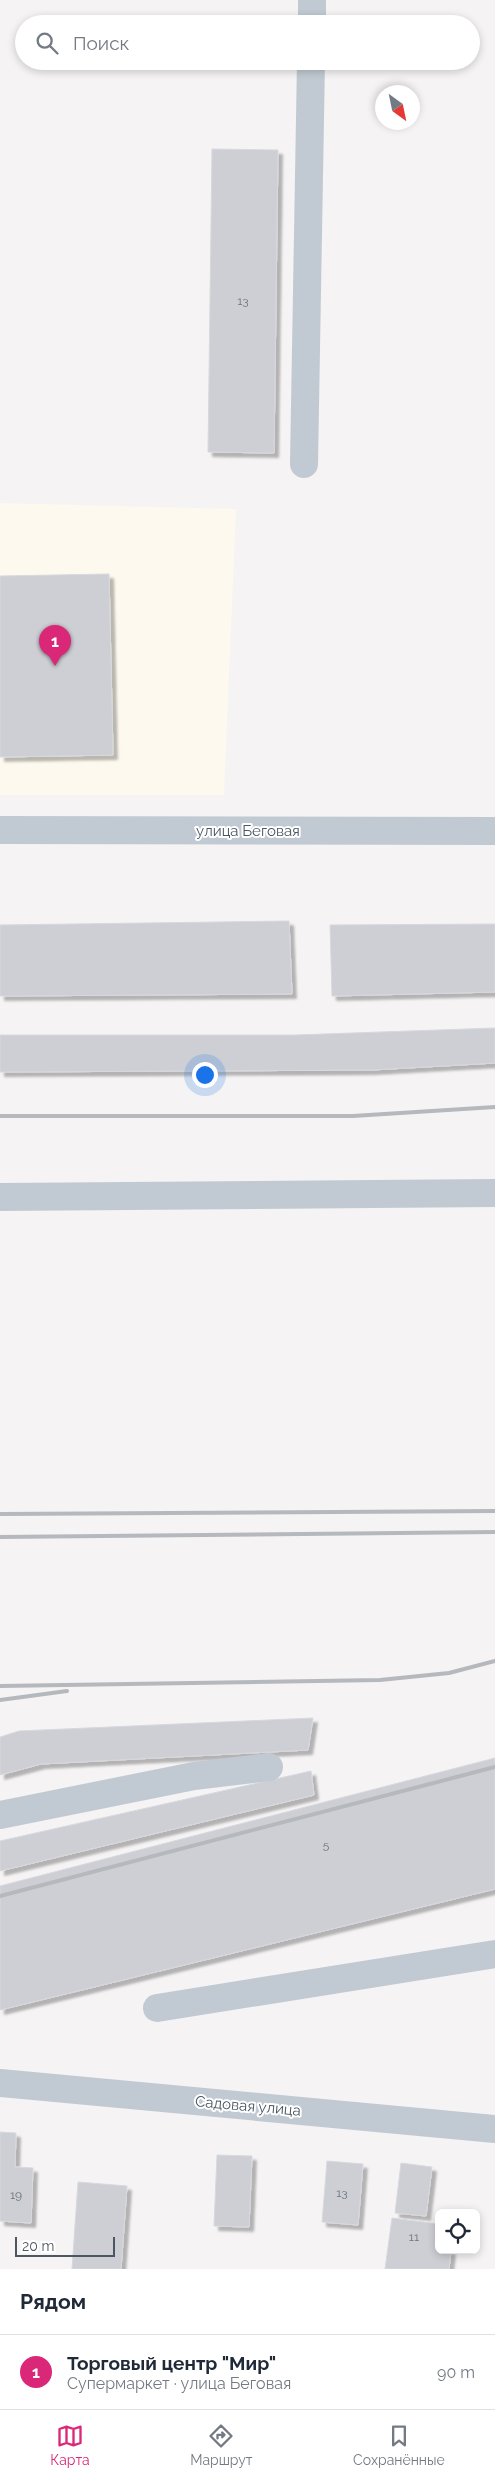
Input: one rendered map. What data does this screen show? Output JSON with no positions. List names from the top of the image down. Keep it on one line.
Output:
{"streets":{"street":["улица Беговая","Садовая улица"]},"house_numbers":["13","5","13","19","11"],"scale_bar":"20 m","north":"bottom right","page":{"search":"Поиск","pins":"1","scale":"20 m","heading":"Рядом","list":[{"mark":"1","name":"Торговый центр \"Мир\"","note":"Супермаркет · улица Беговая","value":"90 m"}],"nav":["Карта","Маршрут","Сохранённые"]}}
